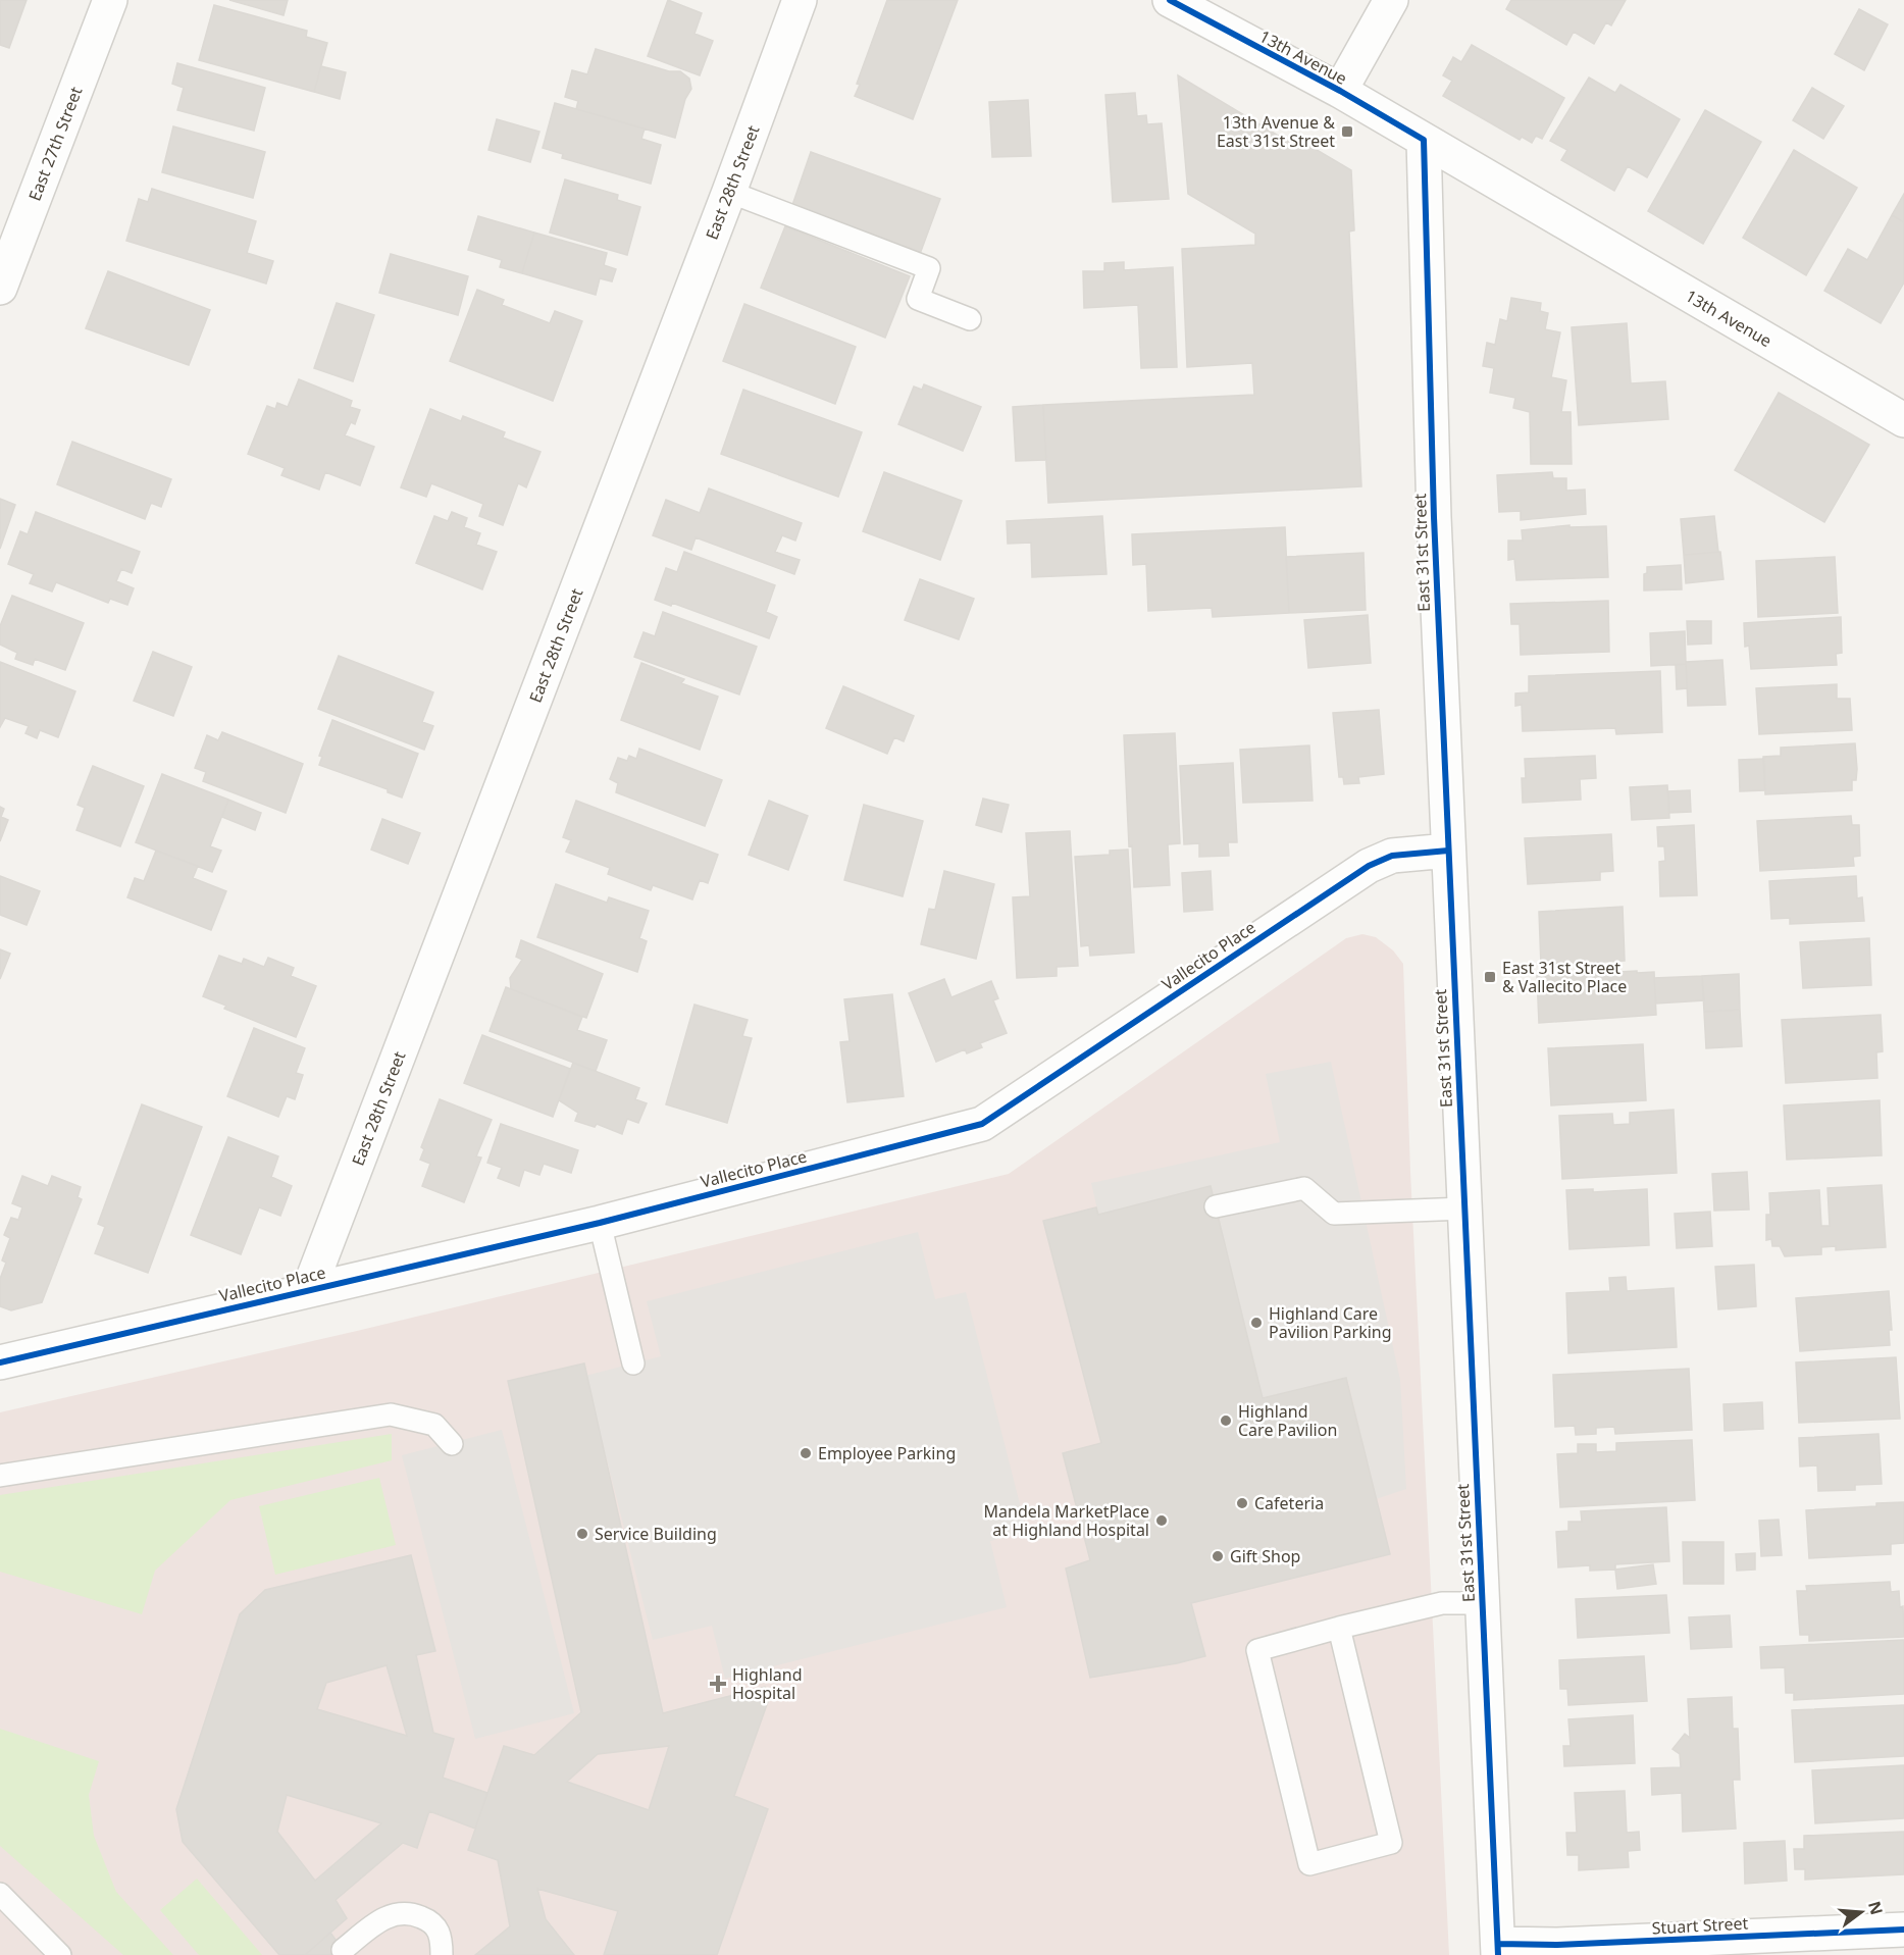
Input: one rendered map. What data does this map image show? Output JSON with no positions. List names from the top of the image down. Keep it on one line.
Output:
{"streets":{"street":["13th Avenue","East 27th Street","East 28th Street","East 31st Street","Vallecito Place","Stuart Street"]},"crossings":[["13th Avenue","East 31st Street"],["East 28th Street","Vallecito Place"],["East 31st Street","Vallecito Place"],["East 31st Street","Stuart Street"]],"places":{"transit":["13th Avenue & East 31st Street","East 31st Street & Vallecito Place"],"other":["Highland Care Pavilion Parking","Highland Care Pavilion","Employee Parking","Cafeteria","Mandela MarketPlace at Highland Hospital","Service Building","Gift Shop"],"health":["Highland Hospital"]},"north":"right"}
